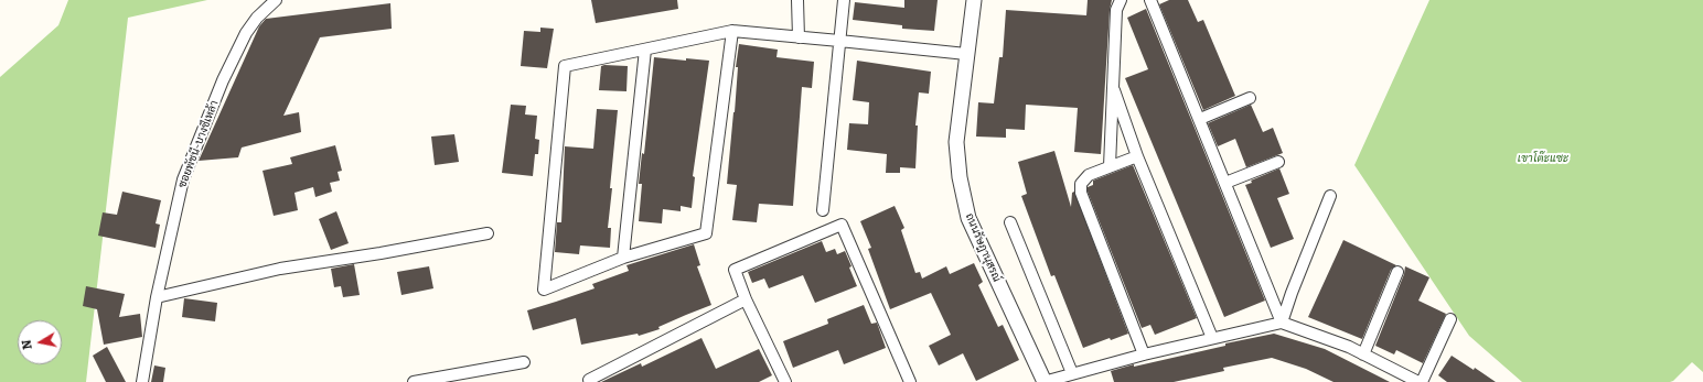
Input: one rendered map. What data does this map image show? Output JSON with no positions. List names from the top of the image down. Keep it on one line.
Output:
{"streets":{"street":["ซอยพัชนี-บางชีเหล้า","ถนนรัษฎานุสรณ์"]},"parks":["เขาโต๊ะแซะ"],"north":"left"}
